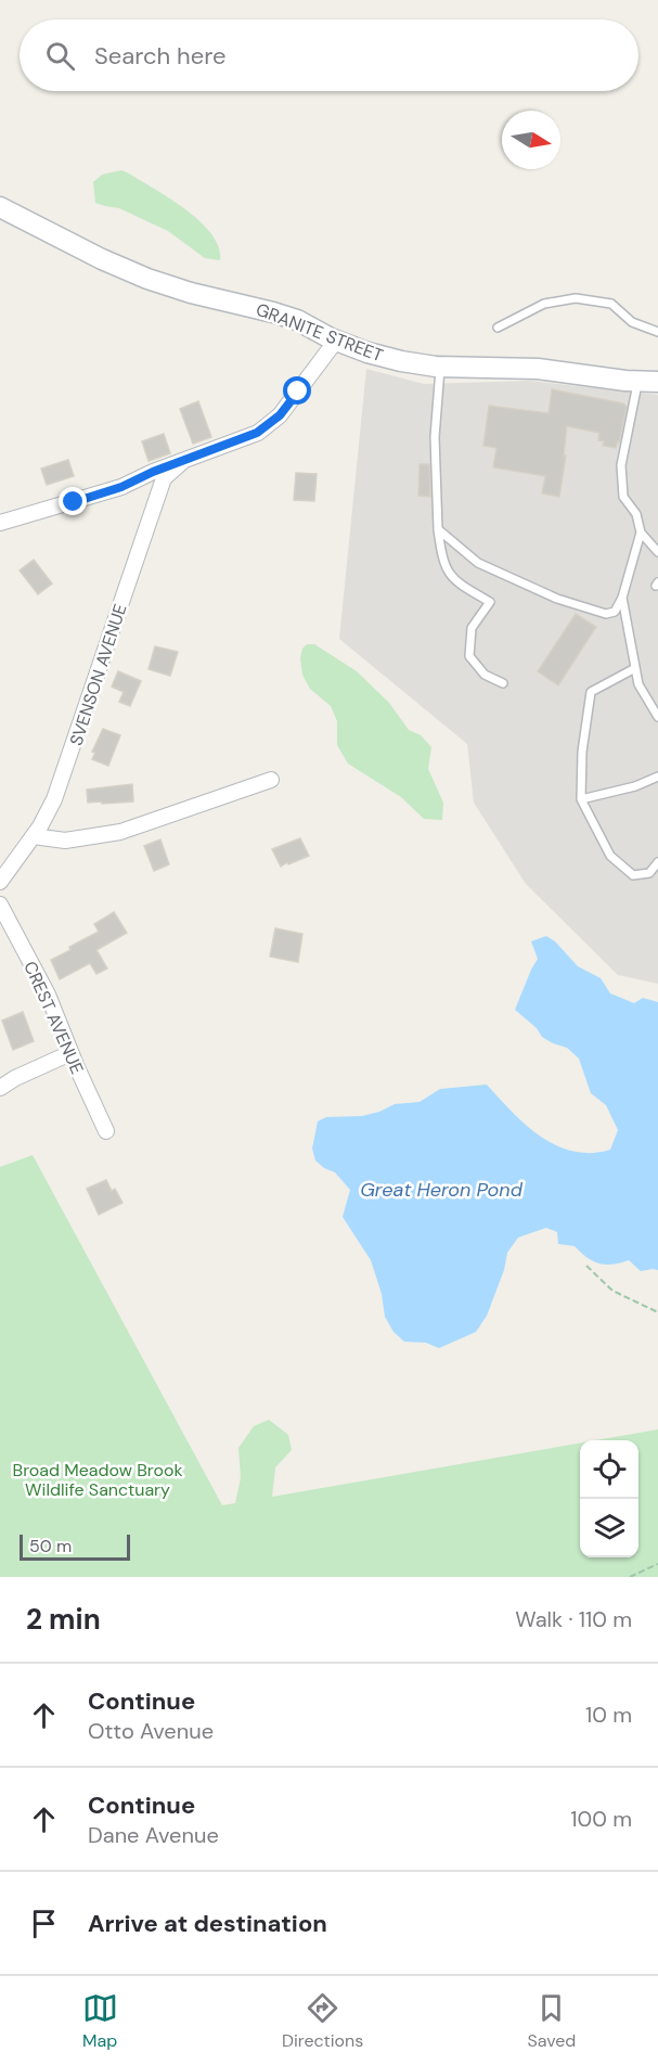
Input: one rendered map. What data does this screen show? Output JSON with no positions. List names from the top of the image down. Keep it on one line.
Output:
{"streets":{"street":["GRANITE STREET","SVENSON AVENUE","CREST AVENUE"]},"water":["Great Heron Pond"],"parks":["Broad Meadow Brook Wildlife Sanctuary"],"scale_bar":"50 m","north":"right","page":{"search":"Search here","scale":"50 m","heading":["2 min","Walk · 110 m"],"list":[["Continue","Otto Avenue","10 m"],["Continue","Dane Avenue","100 m"],"Arrive at destination"],"nav":["Map","Directions","Saved"]}}
